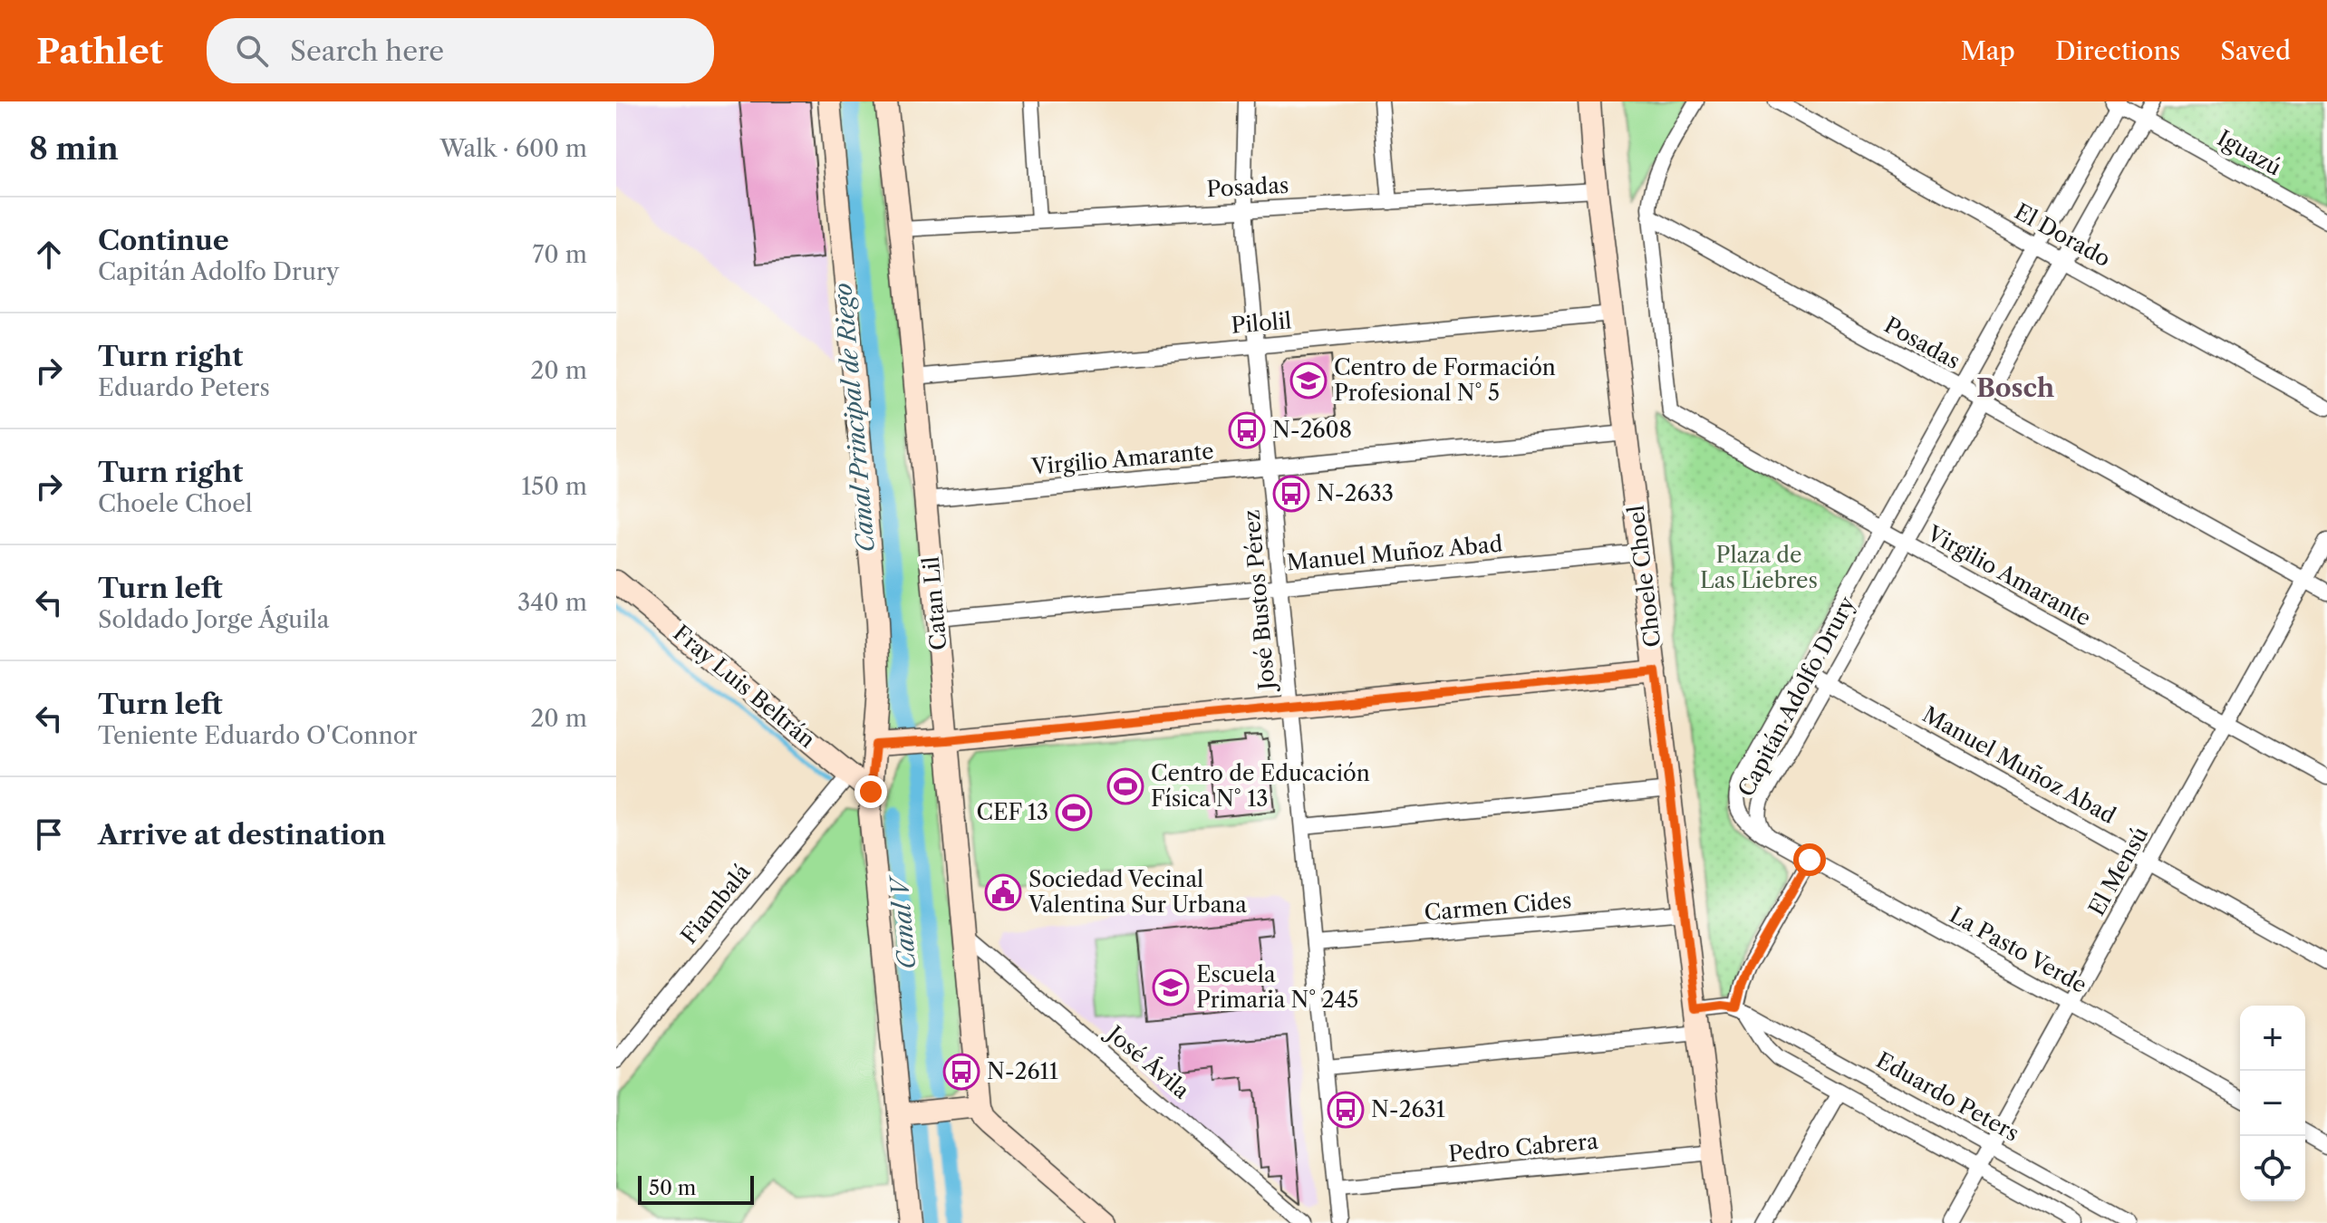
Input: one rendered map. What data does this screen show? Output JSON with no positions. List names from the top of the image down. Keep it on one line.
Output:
{"streets":{"street":["Iguazú","Posadas","El Dorado","Pilolil","Virgilio Amarante","Manuel Muñoz Abad","Choele Choel","José Bustos Pérez","Catan Lil","Fray Luis Beltrán","Capitán Adolfo Drury","El Mensú","Fiambalá","Carmen Cides","La Pasto Verde","José Ávila","Eduardo Peters","Pedro Cabrera"]},"crossings":[["Iguazú","Capitán Adolfo Drury"],["Posadas","Virgilio Amarante"],["Posadas","Choele Choel"],["Posadas","José Bustos Pérez"],["Posadas","Catan Lil"],["Posadas","Capitán Adolfo Drury"],["Posadas","El Mensú"],["El Dorado","Capitán Adolfo Drury"],["Pilolil","Choele Choel"],["Pilolil","José Bustos Pérez"],["Pilolil","Catan Lil"],["Virgilio Amarante","Choele Choel"],["Virgilio Amarante","José Bustos Pérez"],["Virgilio Amarante","Catan Lil"],["Virgilio Amarante","Capitán Adolfo Drury"],["Virgilio Amarante","El Mensú"],["Manuel Muñoz Abad","Choele Choel"],["Manuel Muñoz Abad","José Bustos Pérez"],["Manuel Muñoz Abad","Catan Lil"],["Manuel Muñoz Abad","Capitán Adolfo Drury"],["Manuel Muñoz Abad","El Mensú"],["Choele Choel","Carmen Cides"],["Choele Choel","Pedro Cabrera"],["José Bustos Pérez","Carmen Cides"],["José Bustos Pérez","Pedro Cabrera"],["Catan Lil","José Ávila"],["Fray Luis Beltrán","Fiambalá"],["Capitán Adolfo Drury","La Pasto Verde"],["El Mensú","La Pasto Verde"],["El Mensú","Eduardo Peters"]],"districts":["Bosch"],"water":["Canal Principal de Riego","Canal V"],"parks":["Plaza de Las Liebres"],"places":{"school or university":["Centro de Formación Profesional N° 5","Escuela Primaria N° 245"],"bus stop":["N-2608","N-2633","N-2611","N-2631"],"sports":["Centro de Educación Física N° 13","CEF 13"],"public building":["Sociedad Vecinal Valentina Sur Urbana"]},"scale_bar":"50 m","page":{"header":"Pathlet","search":"Search here","nav":["Map","Directions","Saved"],"heading":["8 min","Walk · 600 m"],"list":[["Continue","Capitán Adolfo Drury","70 m"],["Turn right","Eduardo Peters","20 m"],["Turn right","Choele Choel","150 m"],["Turn left","Soldado Jorge Águila","340 m"],["Turn left","Teniente Eduardo O'Connor","20 m"],"Arrive at destination"],"map_buttons":["+","−"],"scale":"50 m"}}
